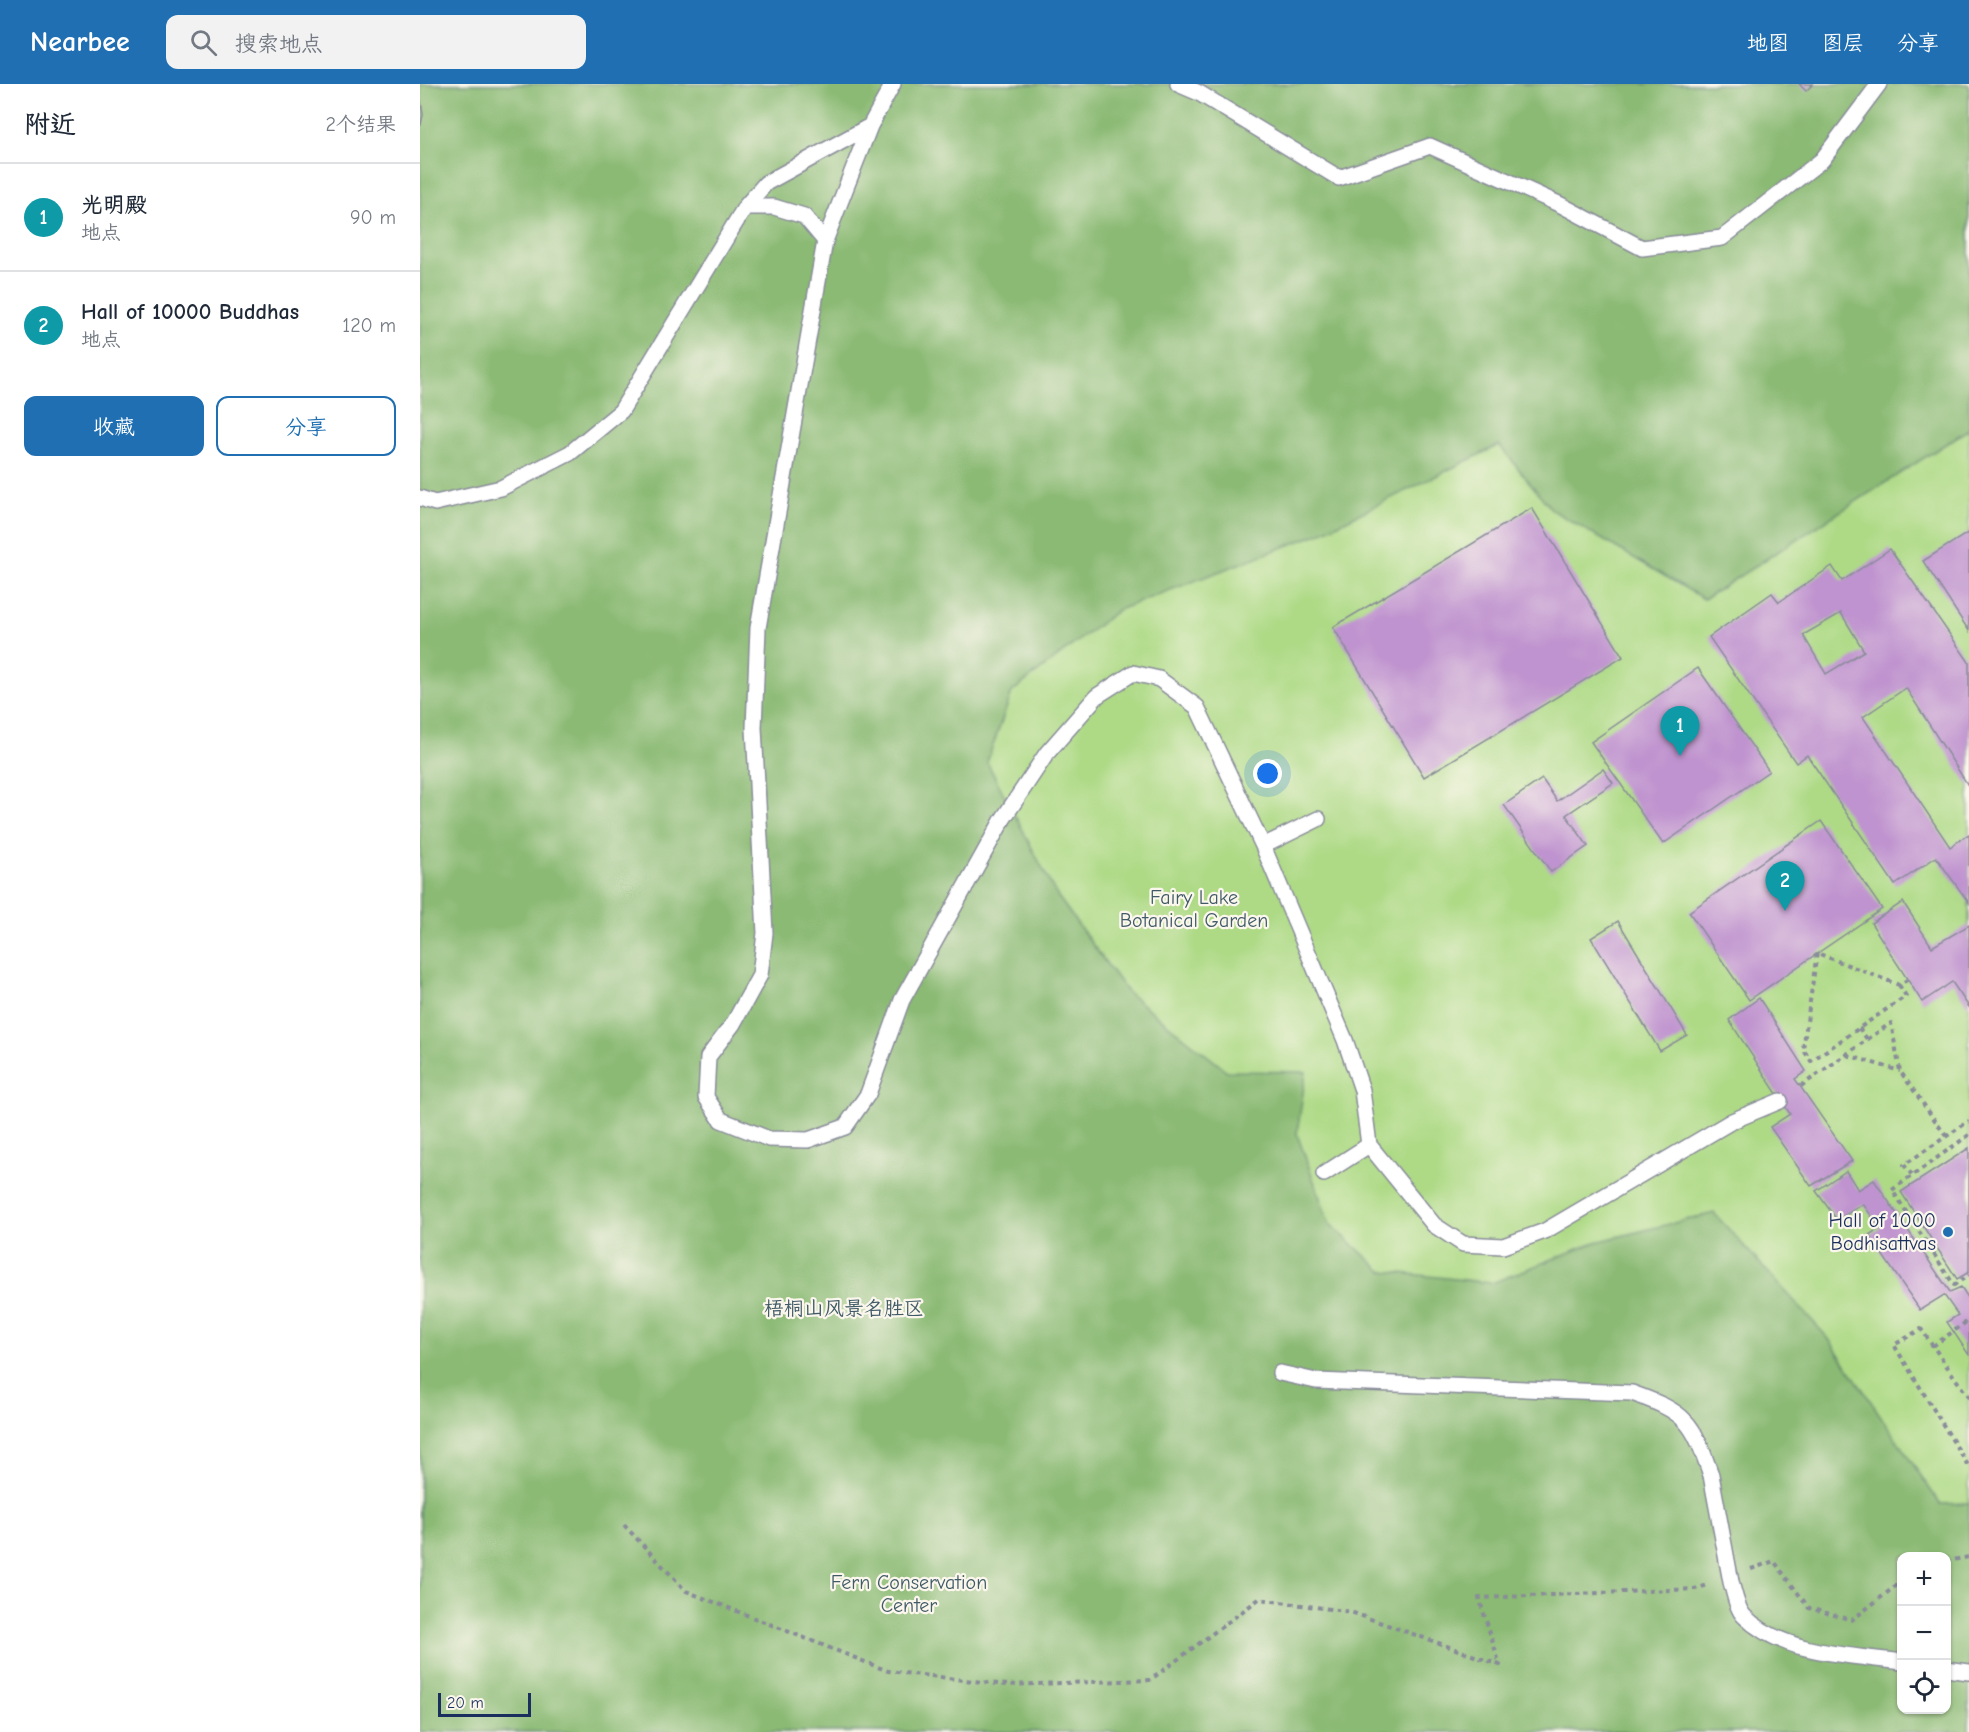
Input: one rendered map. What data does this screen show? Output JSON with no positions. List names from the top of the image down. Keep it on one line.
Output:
{"parks":["Fairy Lake Botanical Garden","梧桐山风景名胜区","Fern Conservation Center"],"places":["Hall of 1000 Bodhisattvas"],"scale_bar":"20 m","page":{"header":"Nearbee","search":"搜索地点","nav":["地图","图层","分享"],"heading":["附近","2个结果"],"list":[{"mark":"1","name":"光明殿","note":"地点","value":"90 m"},{"mark":"2","name":"Hall of 10000 Buddhas","note":"地点","value":"120 m"}],"buttons":["收藏","分享"],"pins":["1","2"],"map_buttons":["+","−"],"scale":"20 m"}}
